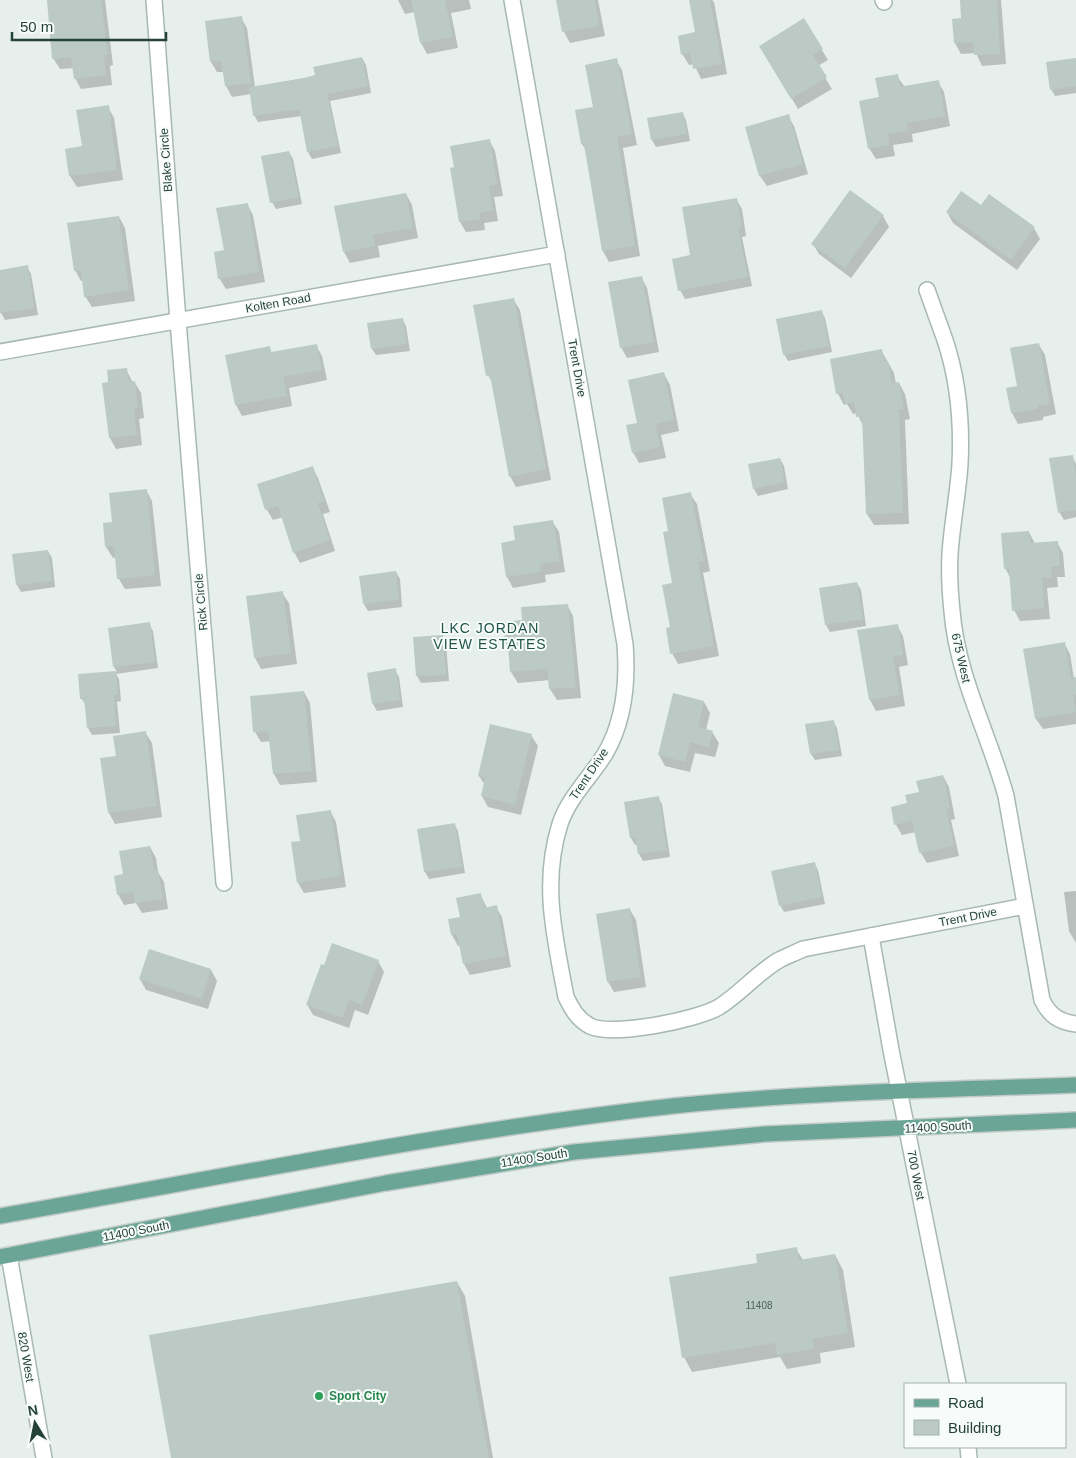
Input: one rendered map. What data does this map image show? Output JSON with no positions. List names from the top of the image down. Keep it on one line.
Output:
{"streets":{"main road":["11400 South"],"street":["Blake Circle","Kolten Road","Trent Drive","Rick Circle","675 West","700 West","820 West"]},"crossings":[["Blake Circle","Kolten Road"],["Blake Circle","Rick Circle"],["Kolten Road","Trent Drive"],["Kolten Road","Rick Circle"],["Trent Drive","675 West"],["Trent Drive","700 West"],["11400 South","700 West"],["11400 South","820 West"]],"districts":["LKC JORDAN VIEW ESTATES"],"places":["Sport City"],"house_numbers":["11408"],"legend":["Road","Building"],"scale_bar":"50 m","north":"top"}
